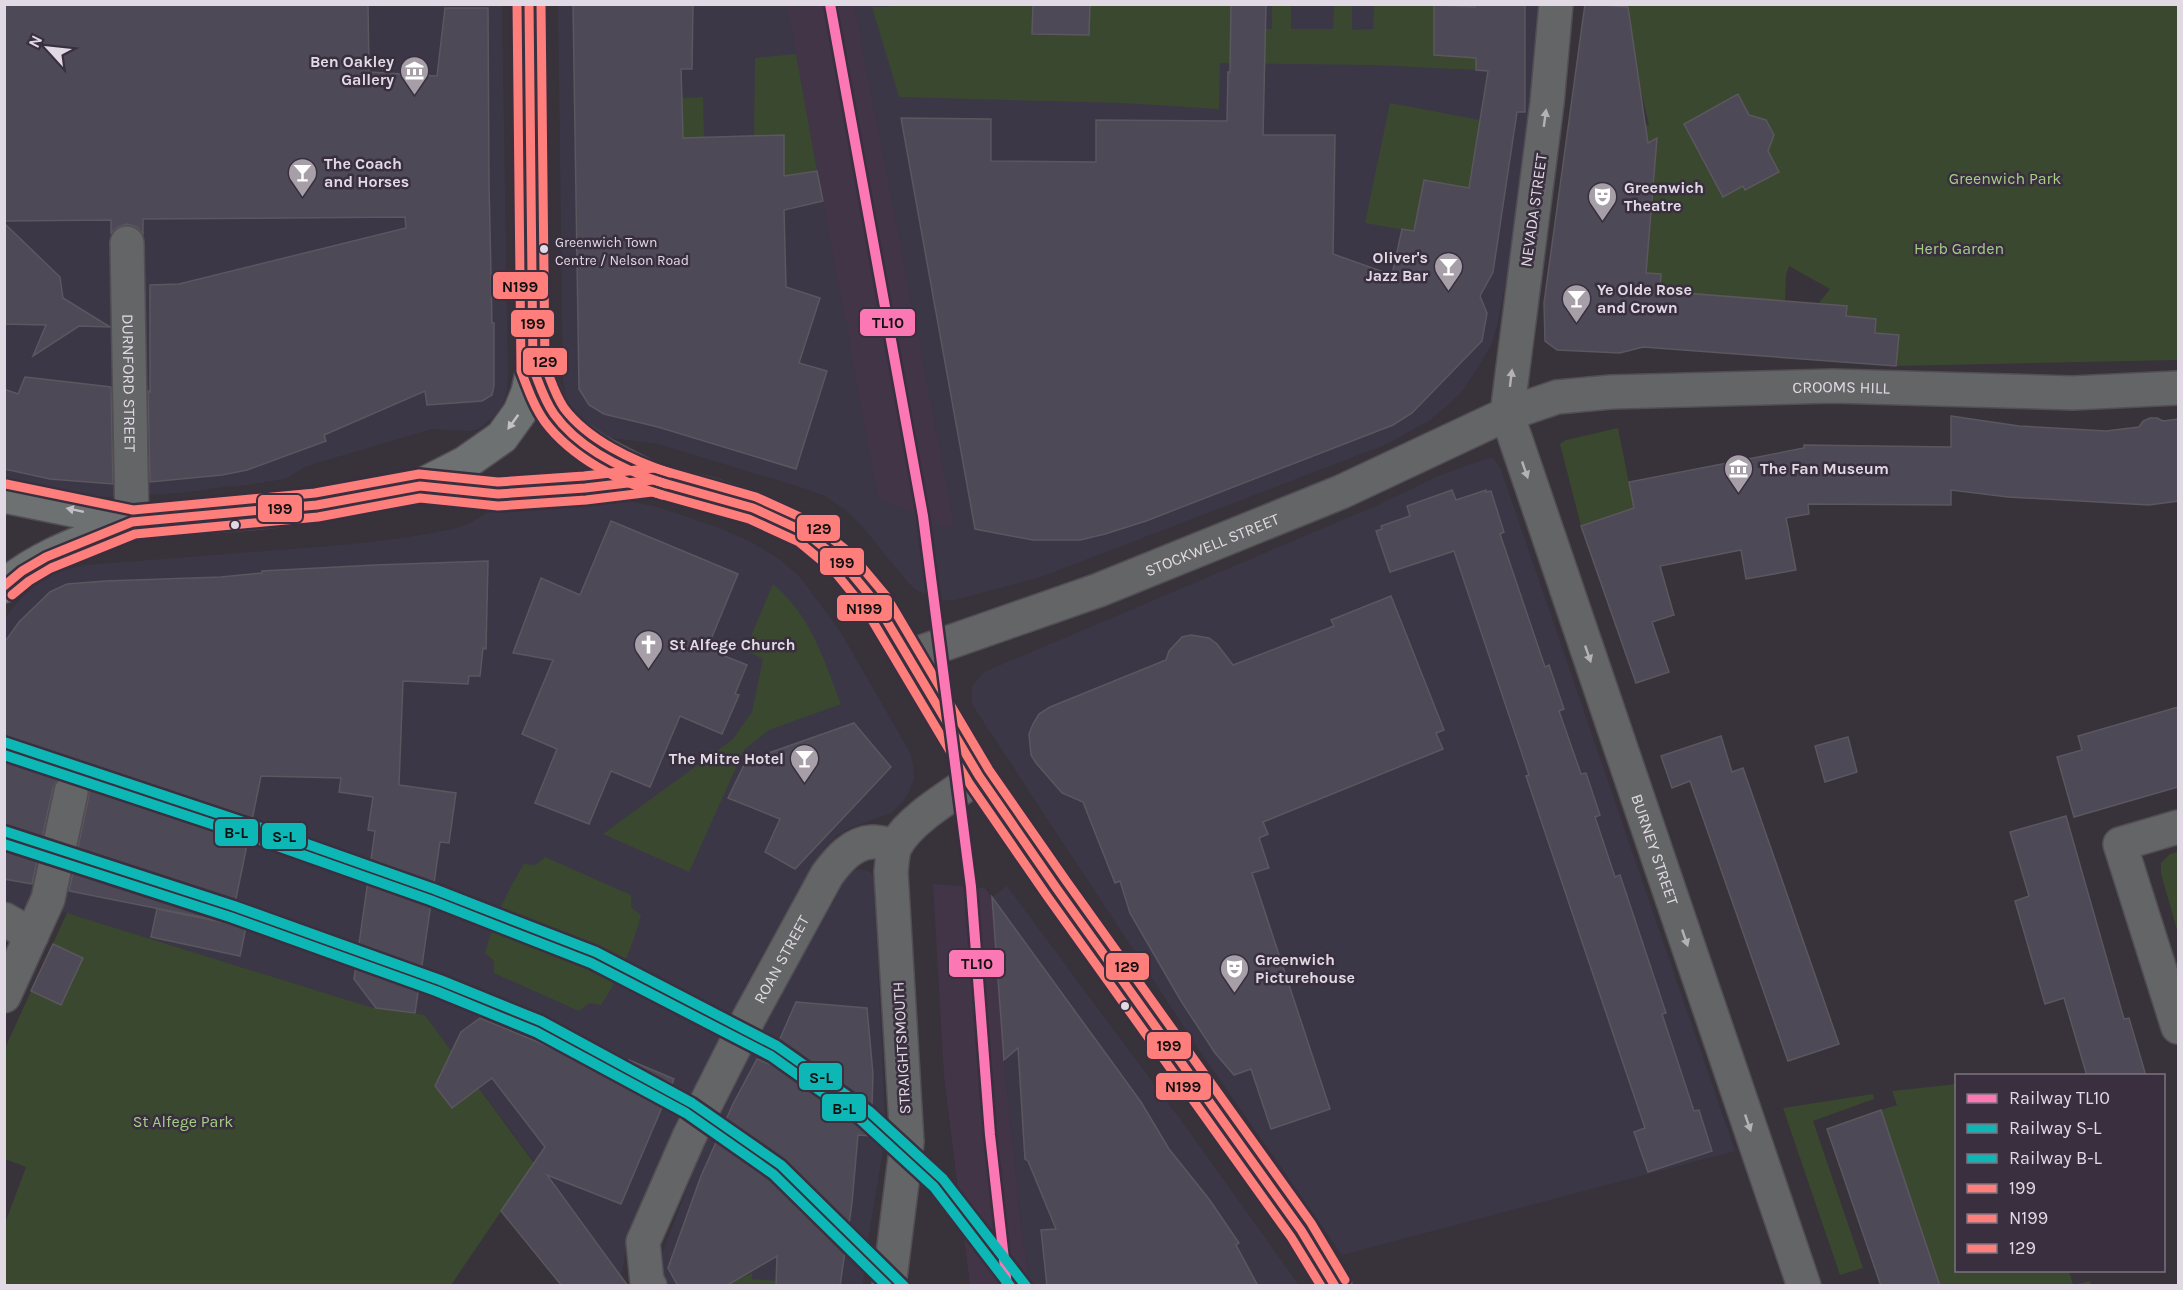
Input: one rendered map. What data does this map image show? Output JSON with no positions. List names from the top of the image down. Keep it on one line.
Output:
{"streets":{"street":["NEVADA STREET","DURNFORD STREET","CROOMS HILL","STOCKWELL STREET","BURNEY STREET","ROAN STREET","STRAIGHTSMOUTH"]},"crossings":[["NEVADA STREET","CROOMS HILL"],["NEVADA STREET","STOCKWELL STREET"],["NEVADA STREET","BURNEY STREET"],["CROOMS HILL","STOCKWELL STREET"],["CROOMS HILL","BURNEY STREET"],["STOCKWELL STREET","BURNEY STREET"],["ROAN STREET","STRAIGHTSMOUTH"]],"one_way":["NEVADA STREET","BURNEY STREET"],"parks":["Greenwich Park","Herb Garden","St Alfege Park"],"places":{"museum":["Ben Oakley Gallery","The Fan Museum"],"bar":["The Coach and Horses","Oliver's Jazz Bar","Ye Olde Rose and Crown","The Mitre Hotel"],"theatre":["Greenwich Theatre","Greenwich Picturehouse"],"other":["Greenwich Town Centre / Nelson Road"],"church":["St Alfege Church"]},"lines":["rail line TL10","transit line 199","transit line N199","transit line 129","rail line S-L","rail line B-L"],"legend":["Railway TL10","Railway S-L","Railway B-L","199","N199","129"],"north":"top left"}
